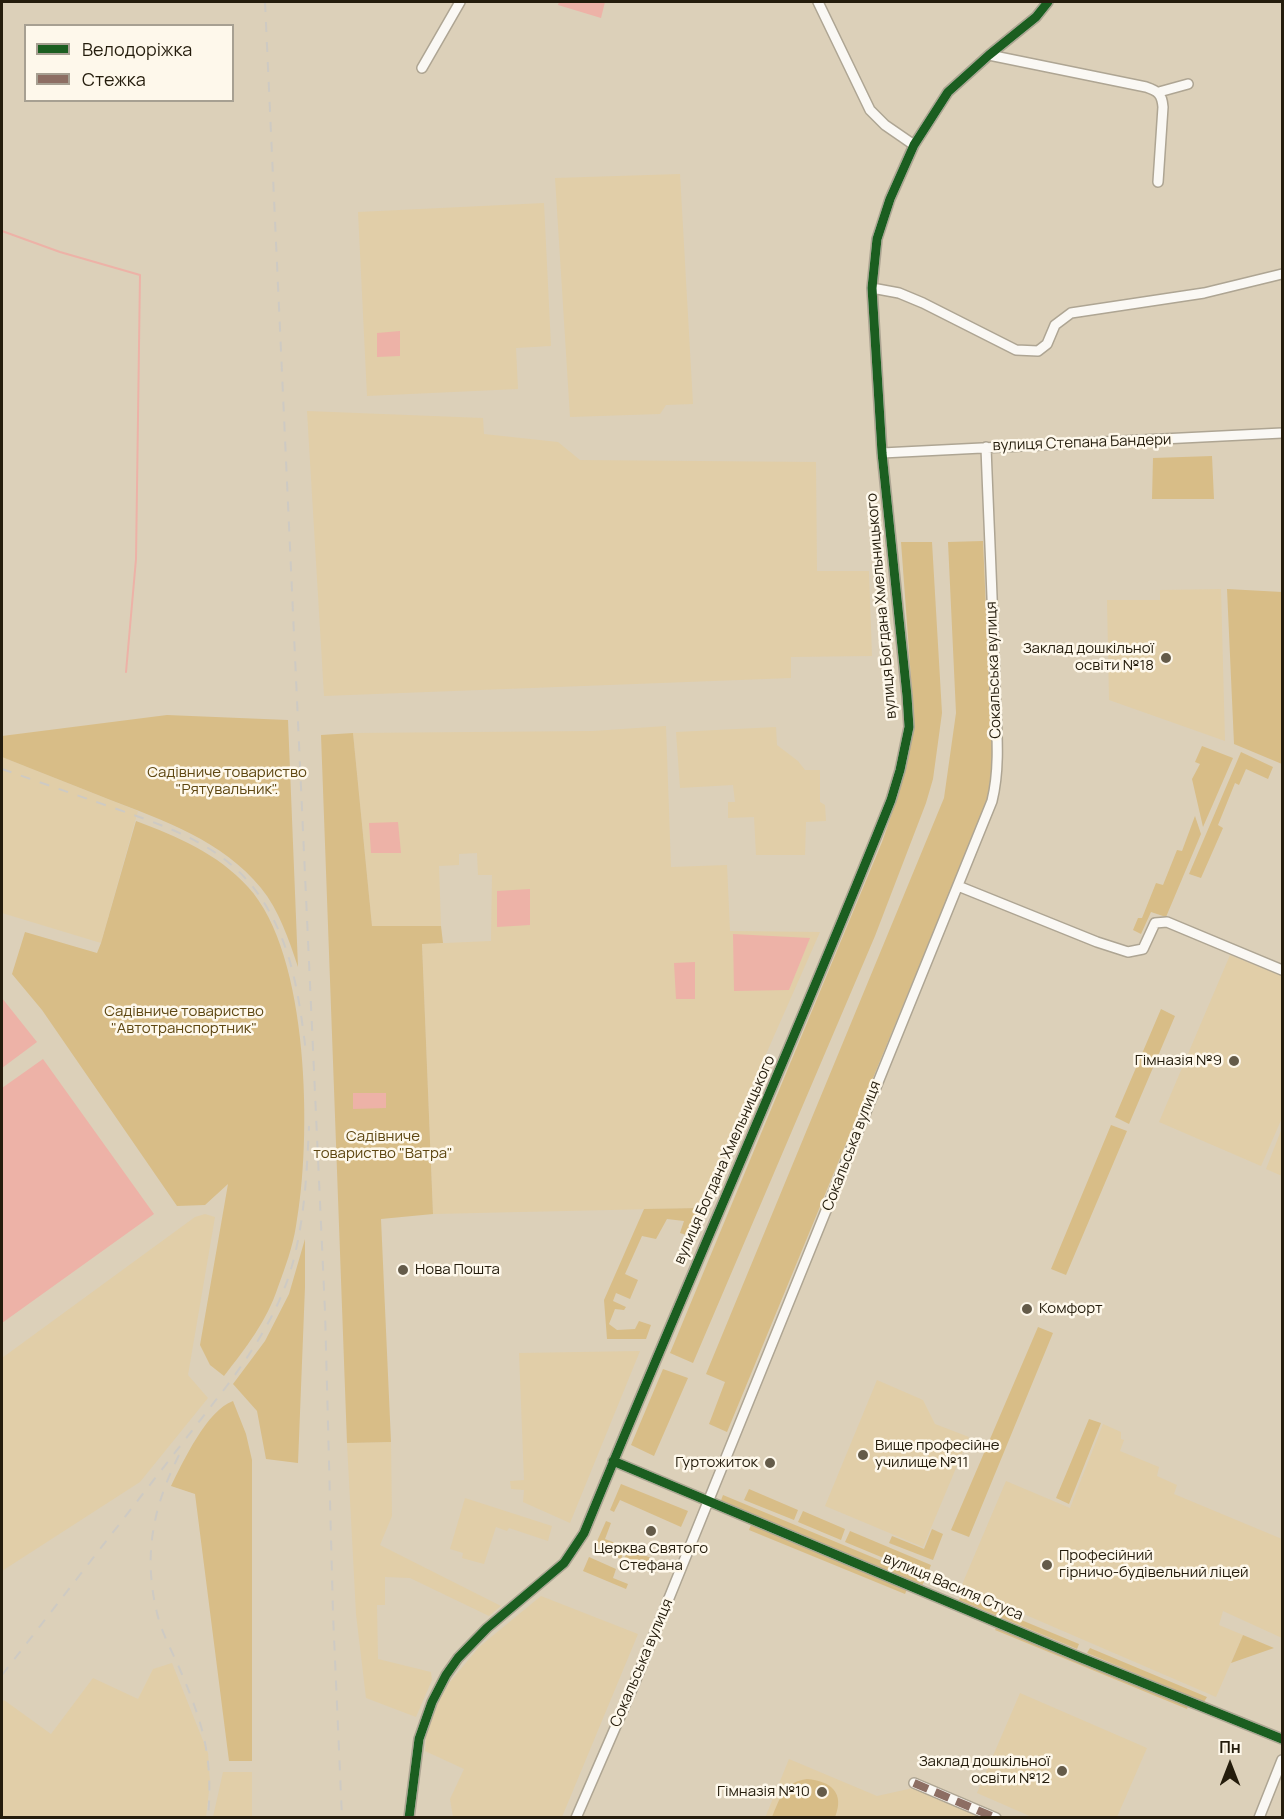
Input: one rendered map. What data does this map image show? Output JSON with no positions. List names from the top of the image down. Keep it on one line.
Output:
{"streets":{"street":["вулиця Степана Бандери","вулиця Богдана Хмельницького","Сокальська вулиця","вулиця Василя Стуса"]},"crossings":[["вулиця Степана Бандери","вулиця Богдана Хмельницького"],["вулиця Степана Бандери","Сокальська вулиця"],["вулиця Богдана Хмельницького","вулиця Василя Стуса"],["Сокальська вулиця","вулиця Василя Стуса"]],"parks":["Садівниче товариство \"Рятувальник\".","Садівниче товариство \"Автотранспортник\"","Садівниче товариство \"Ватра\""],"places":["Заклад дошкільної освіти №18","Гімназія №9","Нова Пошта","Комфорт","Вище професійне училище №11","Гуртожиток","Церква Святого Стефана","Професійний гірничо-будівельний ліцей","Заклад дошкільної освіти №12","Гімназія №10"],"legend":["Велодоріжка","Стежка"],"north":"top"}
